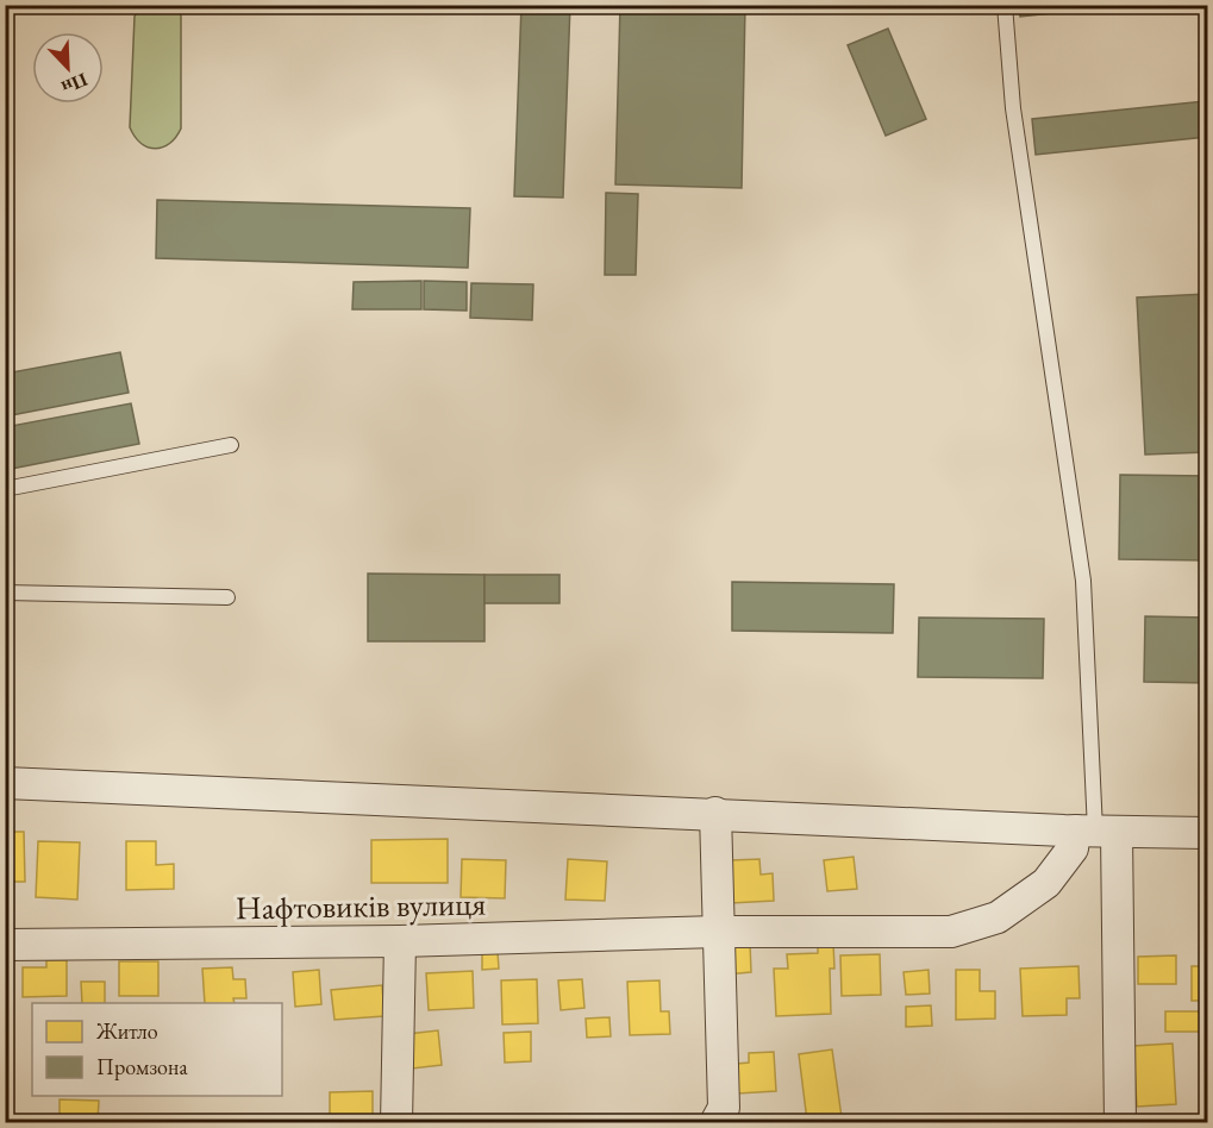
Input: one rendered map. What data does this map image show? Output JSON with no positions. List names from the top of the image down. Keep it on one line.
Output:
{"streets":{"street":["Нафтовиків вулиця"]},"legend":["Житло","Промзона"],"north":"bottom right"}
